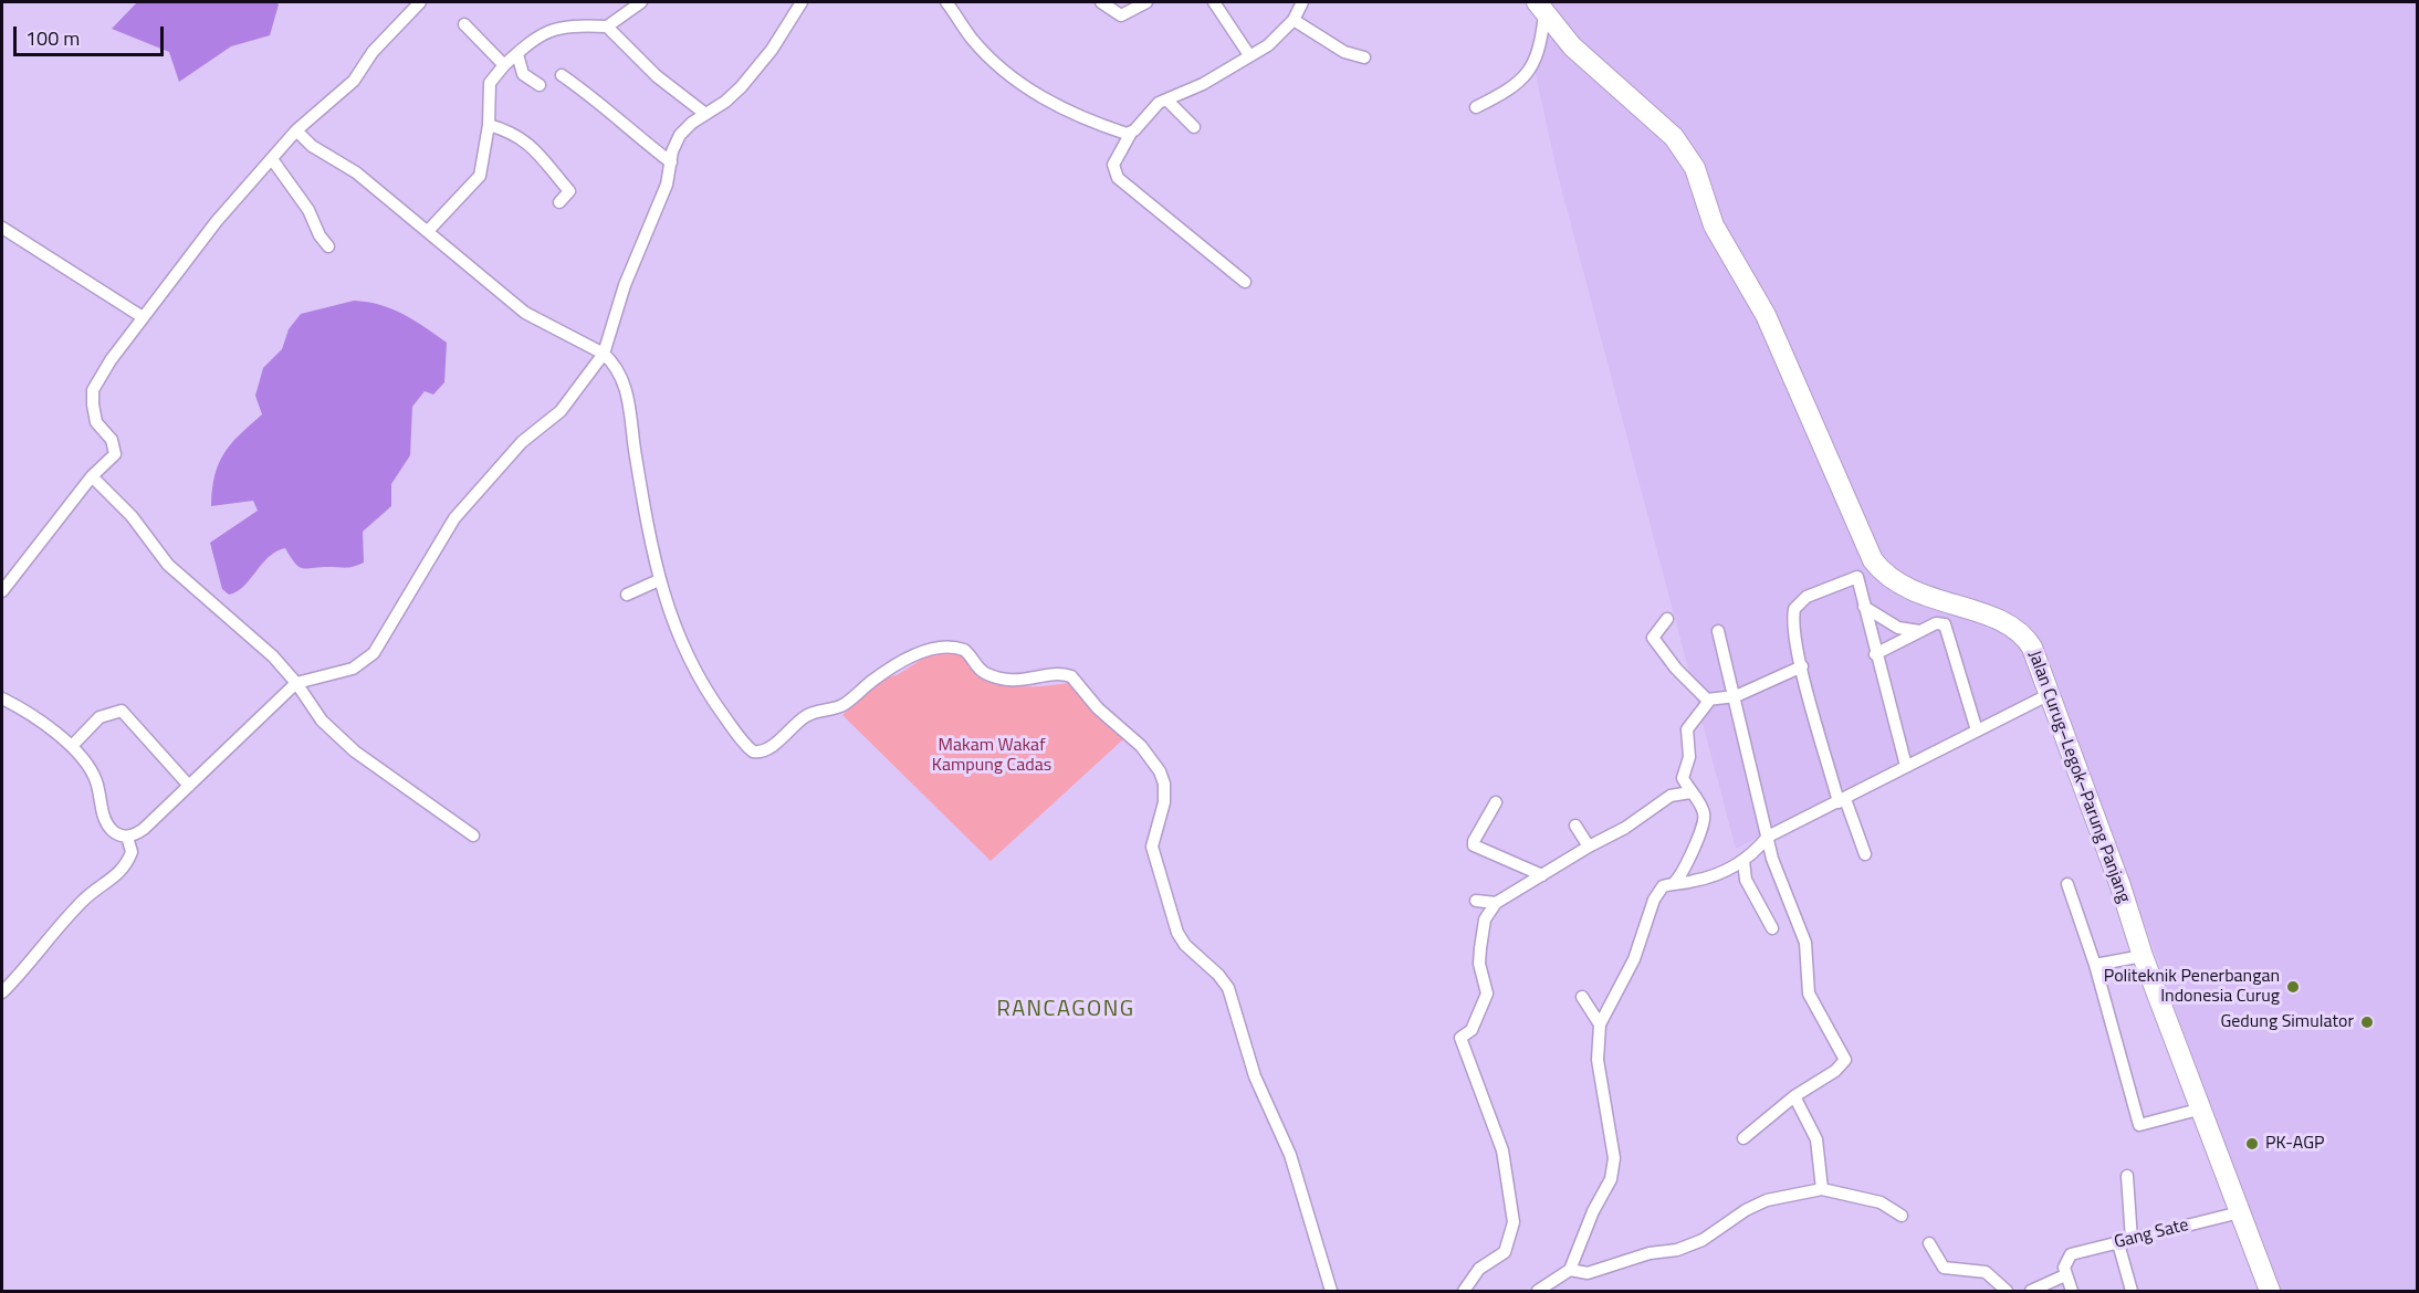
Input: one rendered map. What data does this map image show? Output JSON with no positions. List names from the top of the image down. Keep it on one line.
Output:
{"streets":{"main road":["Jalan Curug–Legok–Parung Panjang"],"street":["Gang Sate"]},"crossings":[["Jalan Curug–Legok–Parung Panjang","Gang Sate"]],"districts":["RANCAGONG"],"parks":["Makam Wakaf Kampung Cadas"],"places":["Politeknik Penerbangan Indonesia Curug","Gedung Simulator","PK-AGP"],"scale_bar":"100 m"}
